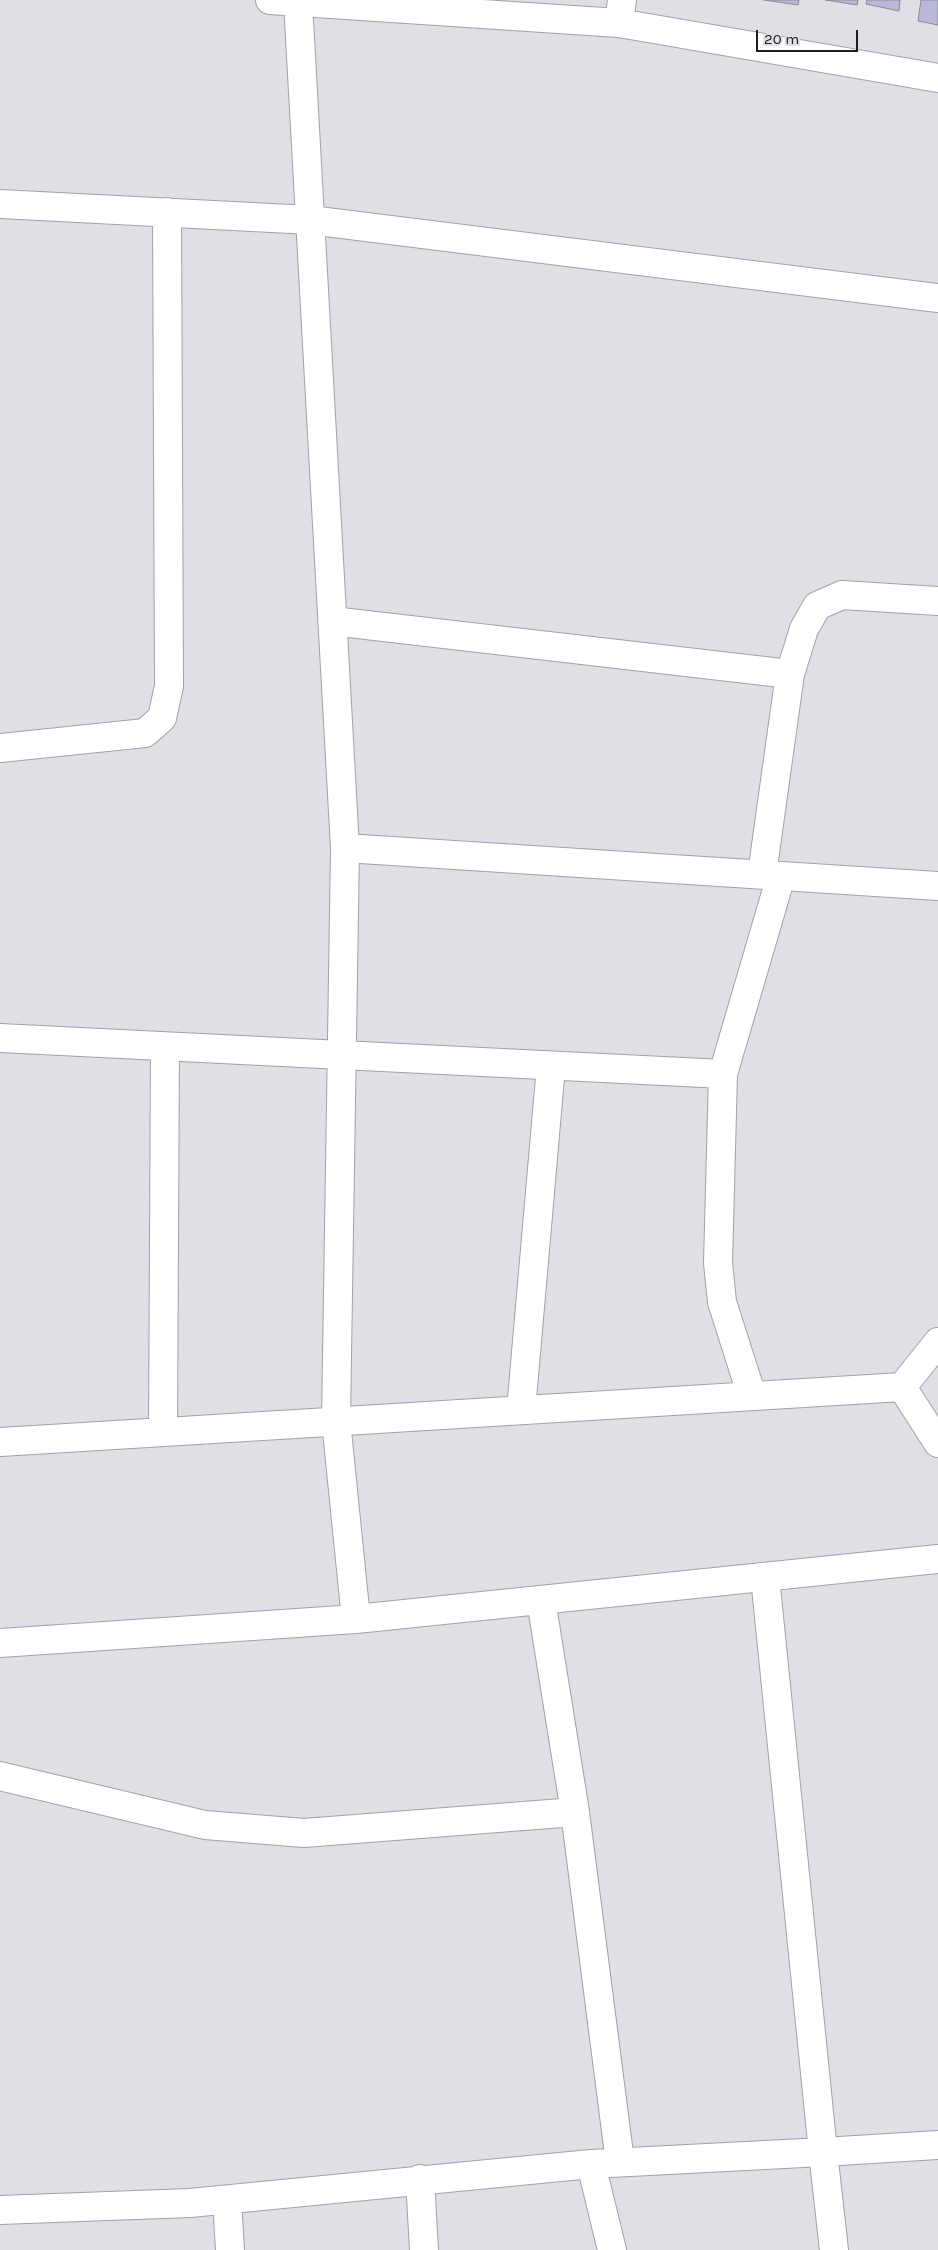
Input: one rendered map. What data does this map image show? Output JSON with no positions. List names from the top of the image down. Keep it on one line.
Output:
{"scale_bar":"20 m"}
